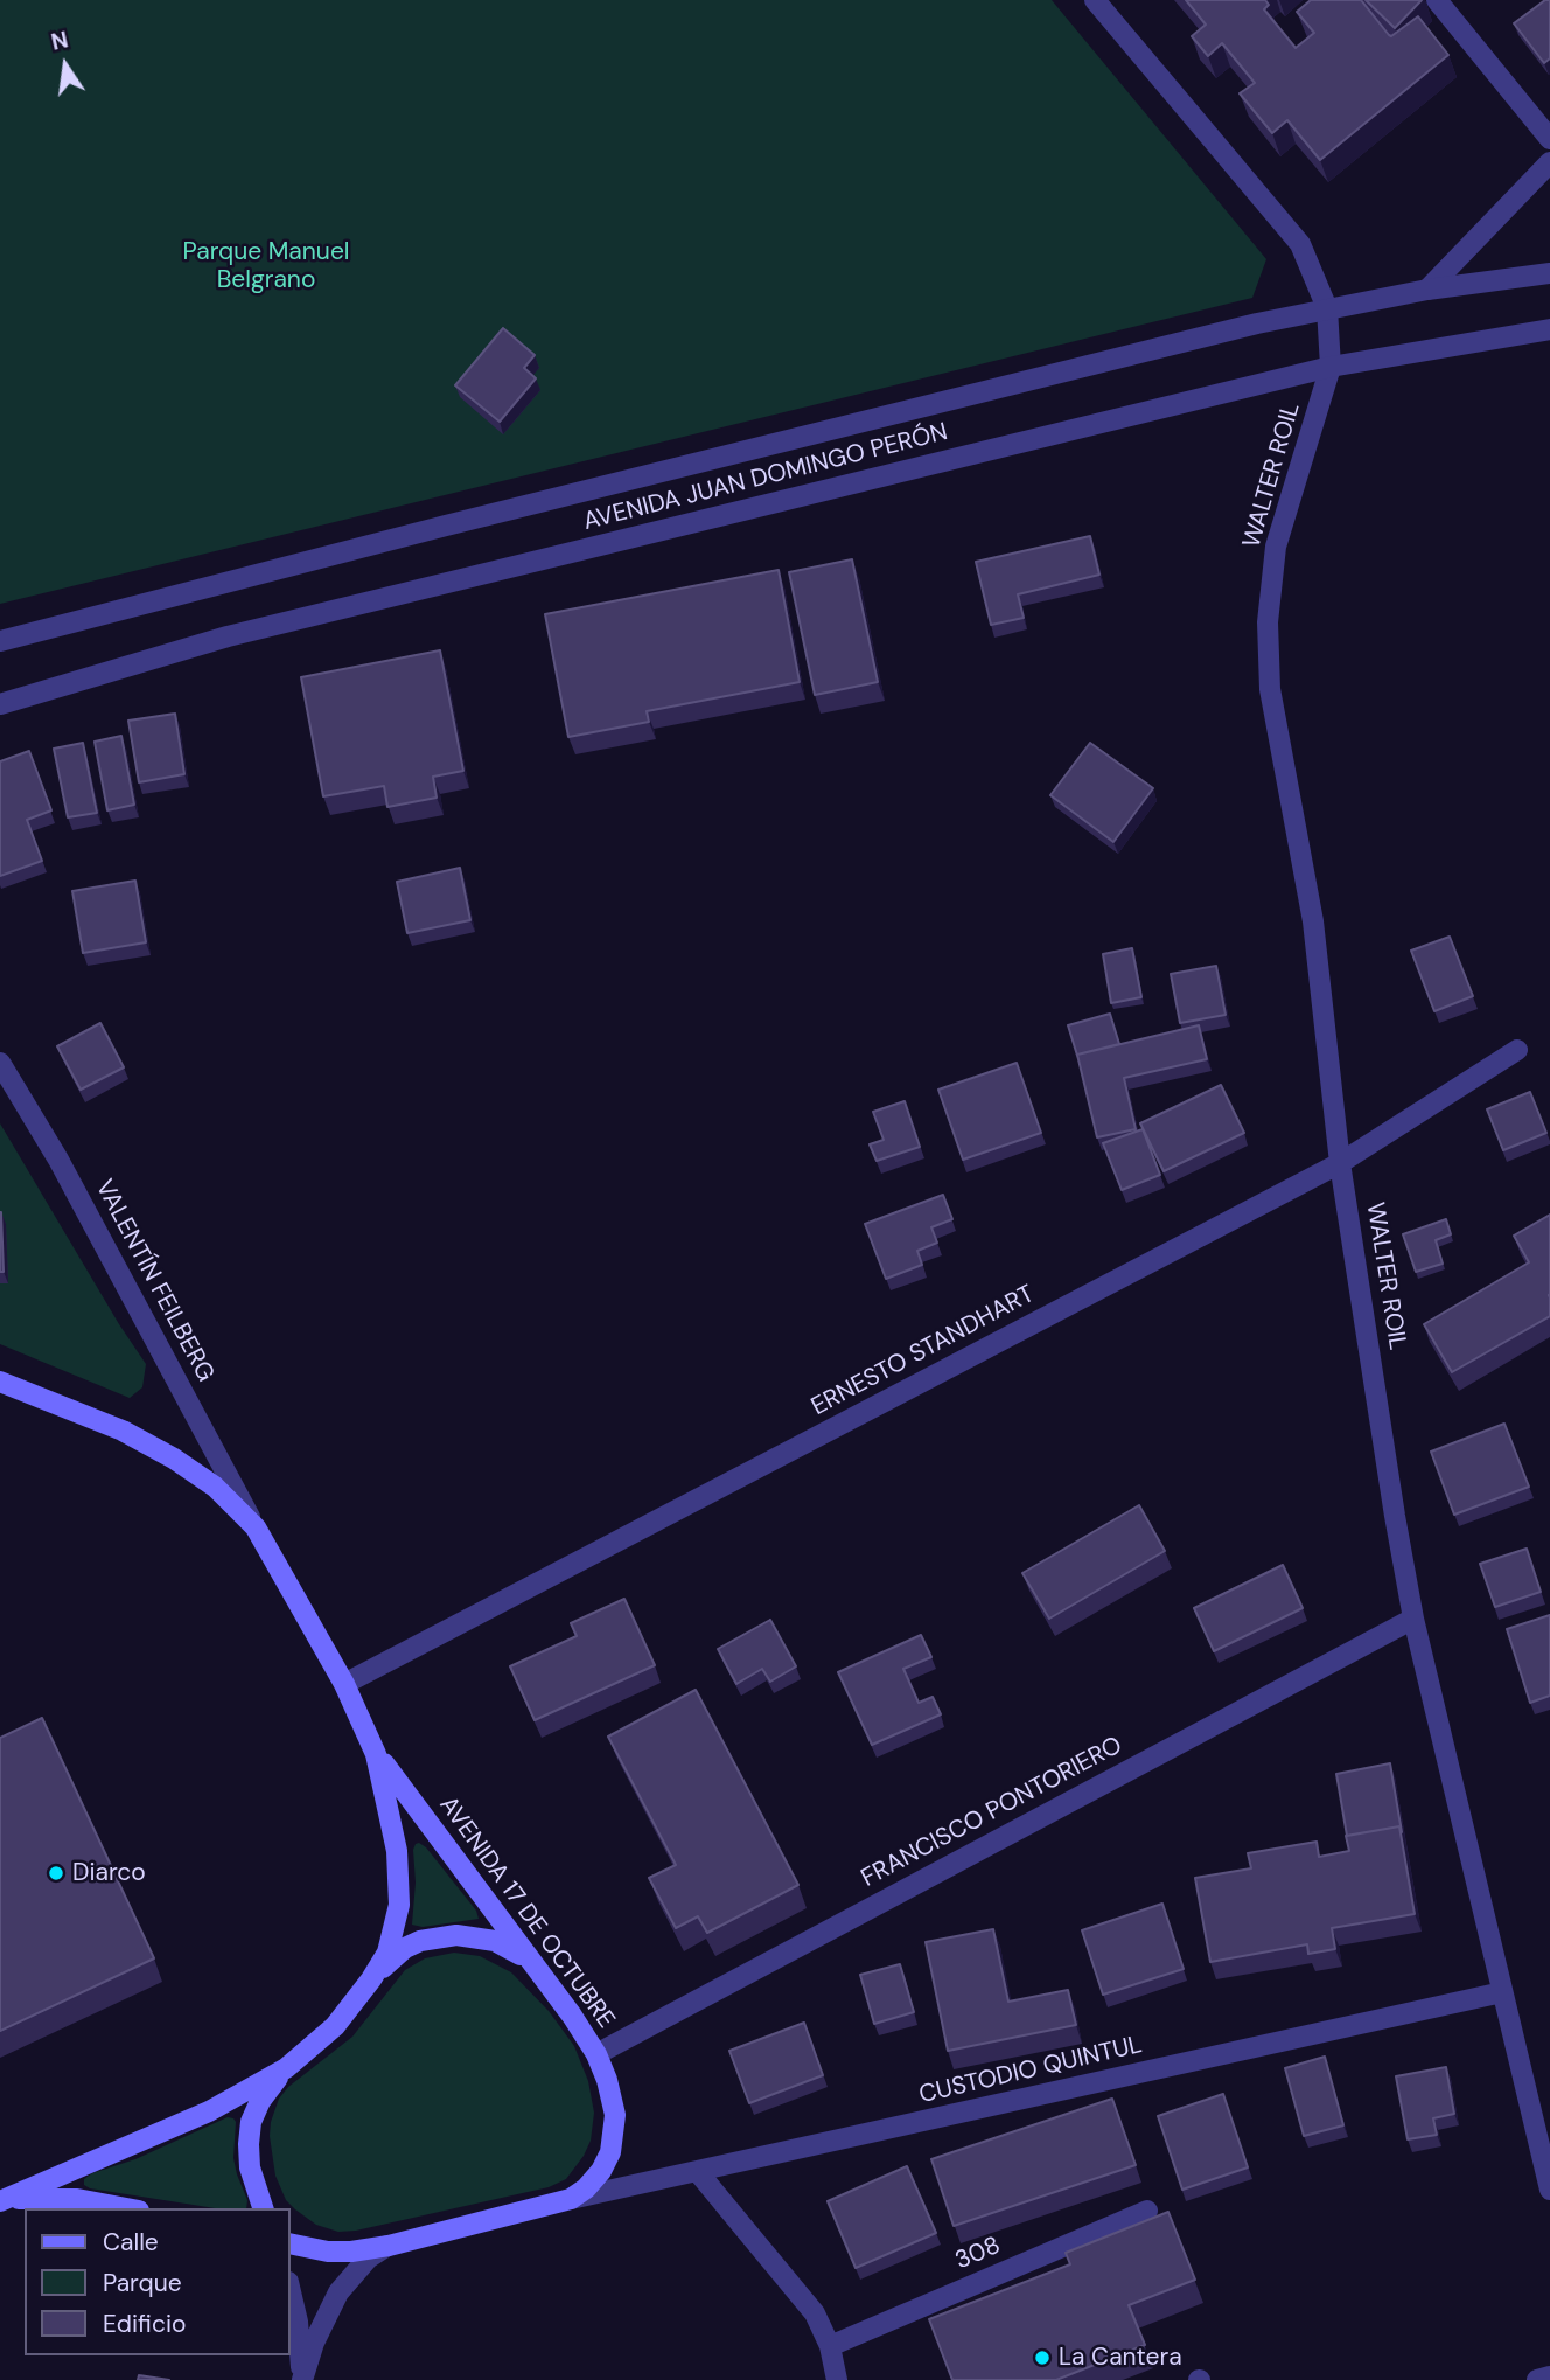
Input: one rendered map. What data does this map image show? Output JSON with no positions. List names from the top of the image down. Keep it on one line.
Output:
{"streets":{"main road":["AVENIDA 17 DE OCTUBRE"],"street":["WALTER ROIL","AVENIDA JUAN DOMINGO PERÓN","VALENTÍN FEILBERG","ERNESTO STANDHART","FRANCISCO PONTORIERO","CUSTODIO QUINTUL","308"]},"crossings":[["WALTER ROIL","AVENIDA JUAN DOMINGO PERÓN"],["WALTER ROIL","ERNESTO STANDHART"],["WALTER ROIL","FRANCISCO PONTORIERO"],["WALTER ROIL","CUSTODIO QUINTUL"],["VALENTÍN FEILBERG","AVENIDA 17 DE OCTUBRE"],["ERNESTO STANDHART","AVENIDA 17 DE OCTUBRE"],["FRANCISCO PONTORIERO","AVENIDA 17 DE OCTUBRE"],["AVENIDA 17 DE OCTUBRE","CUSTODIO QUINTUL"]],"parks":["Parque Manuel Belgrano"],"places":["Diarco","La Cantera"],"legend":["Calle","Parque","Edificio"],"north":"top"}
